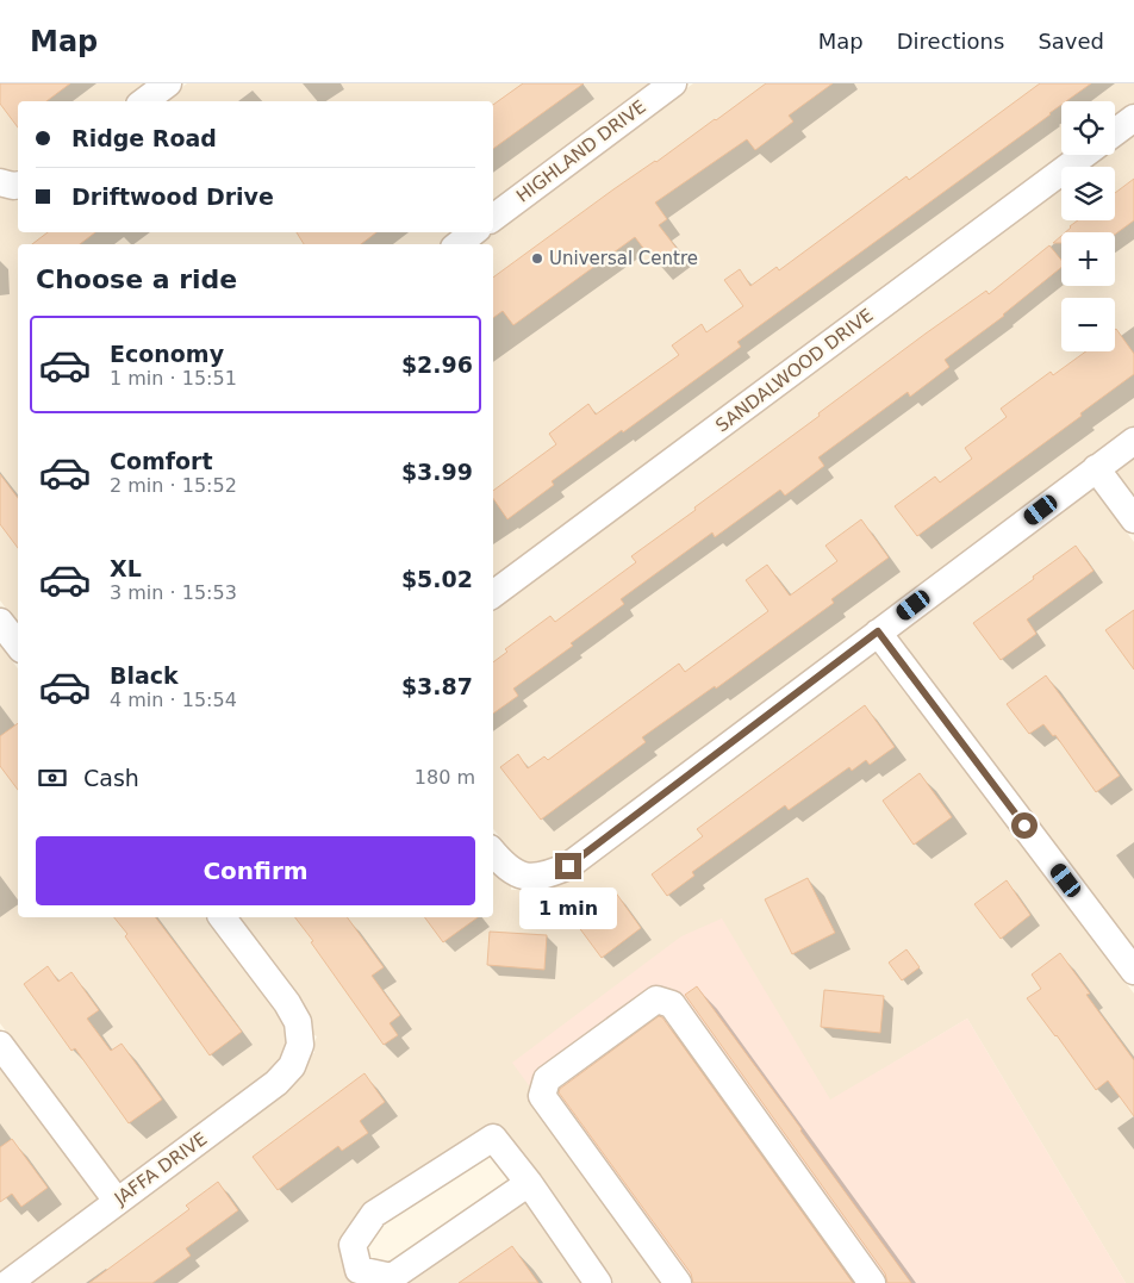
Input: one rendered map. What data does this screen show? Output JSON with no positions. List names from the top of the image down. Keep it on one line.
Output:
{"streets":{"street":["HIGHLAND DRIVE","SANDALWOOD DRIVE","JAFFA DRIVE"]},"places":["Universal Centre"],"page":{"header":"Map","nav":["Map","Directions","Saved"],"map_buttons":["+","−"],"banner":["Ridge Road","Driftwood Drive"],"heading":"Choose a ride","list":[{"name":"Economy","note":"1 min · 15:51","value":"$2.96"},{"name":"Comfort","note":"2 min · 15:52","value":"$3.99"},{"name":"XL","note":"3 min · 15:53","value":"$5.02"},{"name":"Black","note":"4 min · 15:54","value":"$3.87"}],"pay":["Cash","180 m"],"buttons":"Confirm","bubble":"1 min"}}
